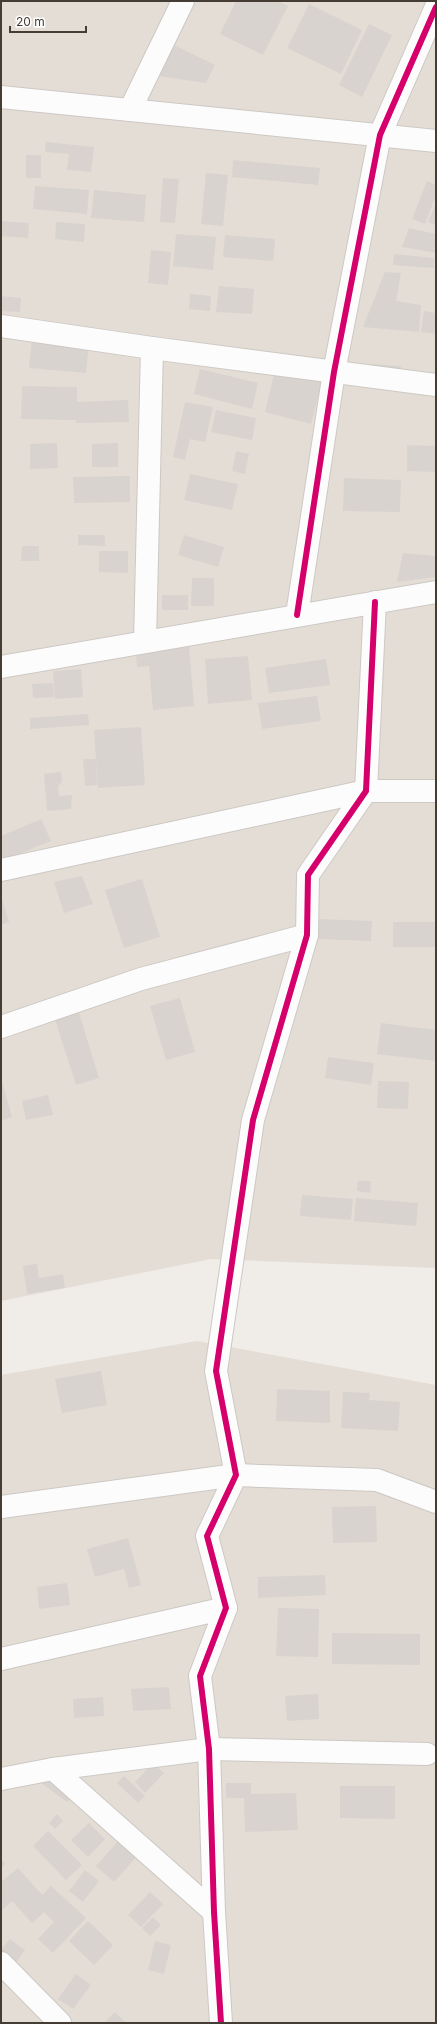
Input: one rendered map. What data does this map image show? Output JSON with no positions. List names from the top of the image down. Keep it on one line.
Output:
{"scale_bar":"20 m"}
